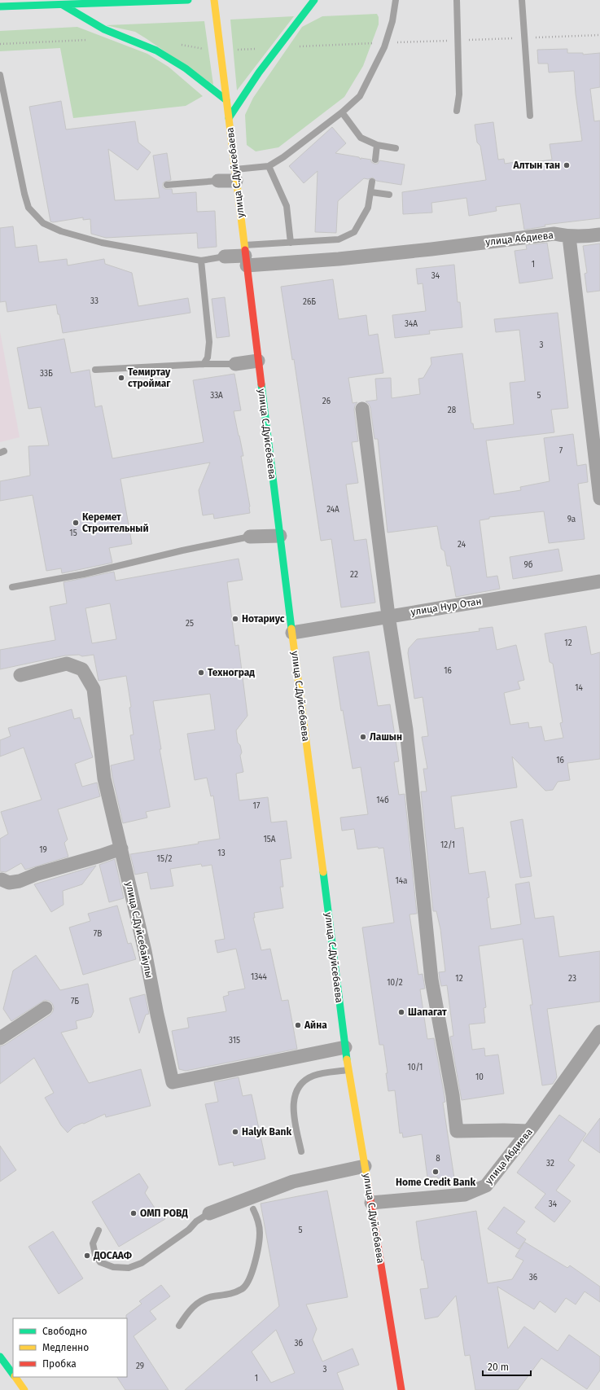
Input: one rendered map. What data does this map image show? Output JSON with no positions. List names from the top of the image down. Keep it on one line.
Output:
{"streets":{"main road":["улица С.Дуйсебаева"],"street":["улица Абдиева","улица Нур Отан","улица С.Дуйсебайулы"]},"crossings":[["улица С.Дуйсебаева","улица Абдиева"],["улица С.Дуйсебаева","улица Нур Отан"],["улица С.Дуйсебаева","улица С.Дуйсебайулы"]],"places":["Алтын тан","Темиртау строймаг","Керемет Строительный","Нотариус","Техноград","Лашын","Шапагат","Айна","Halyk Bank","Home Credit Bank","ОМП РОВД","ДОСААФ"],"house_numbers":["1","34","33","26Б","34А","3","33Б","33А","5","26","28","7","24А","9а","15","24","9б","22","25","12","16","14","16","14б","17","15А","12/1","19","13","15/2","14а","7В","1344","12","23","10/2","7Б","315","10/1","10","8","32","34","5","36","3б","29","3","1"],"legend":["Свободно","Медленно","Пробка"],"scale_bar":"20 m"}
